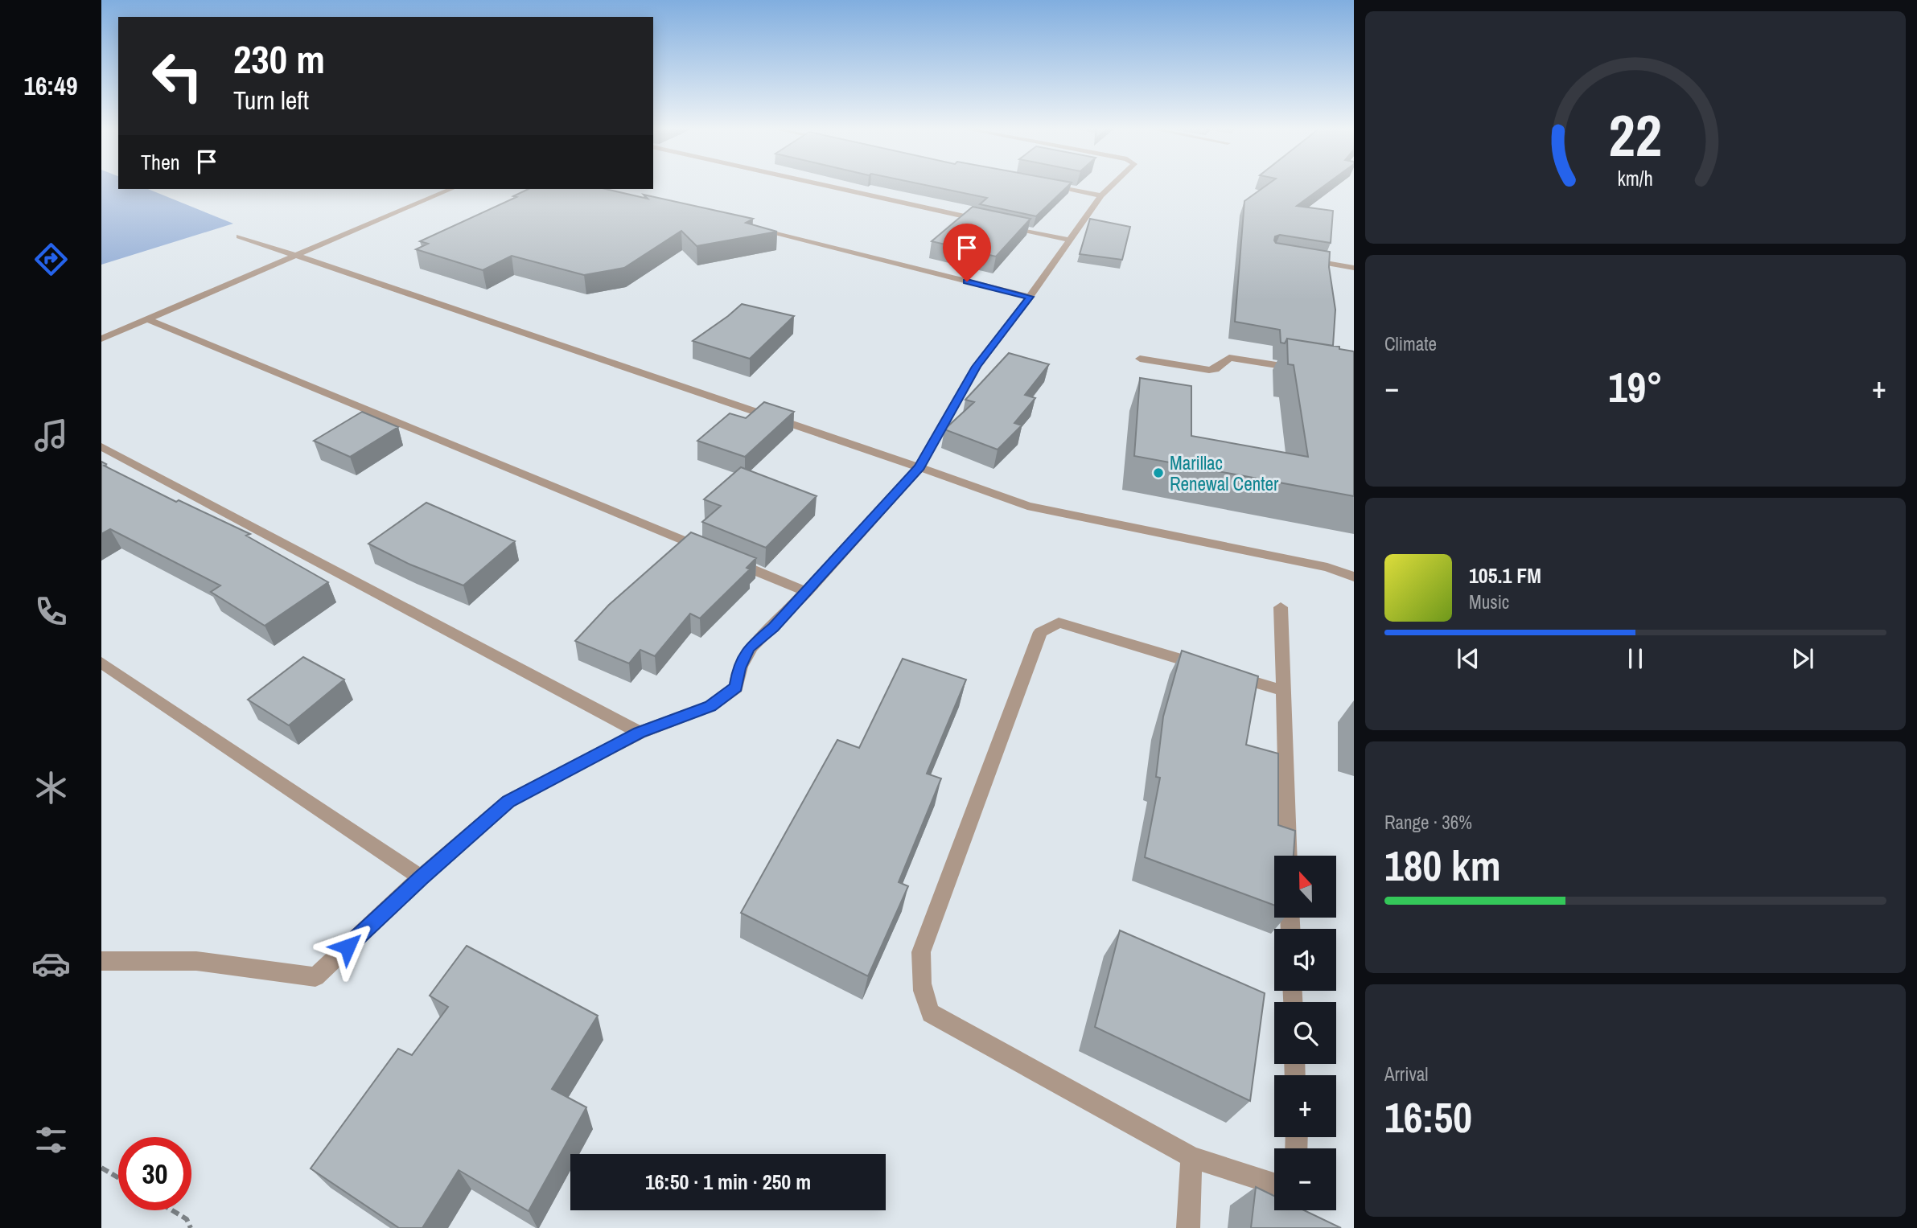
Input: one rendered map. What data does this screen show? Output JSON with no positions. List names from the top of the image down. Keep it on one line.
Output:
{"places":["Marillac Renewal Center"],"north":"top","page":{"tabs":"16:49","turn":["230 m","Turn left"],"then":"Then","tile":["Climate",["Range · 36%","180 km"],["Arrival","16:50"]],"heat":["−","19°","+"],"song":["105.1 FM","Music"],"map_buttons":["+","−"],"limit":"30","trip":"16:50 · 1 min · 250 m","gauge":["22","km/h"]}}
